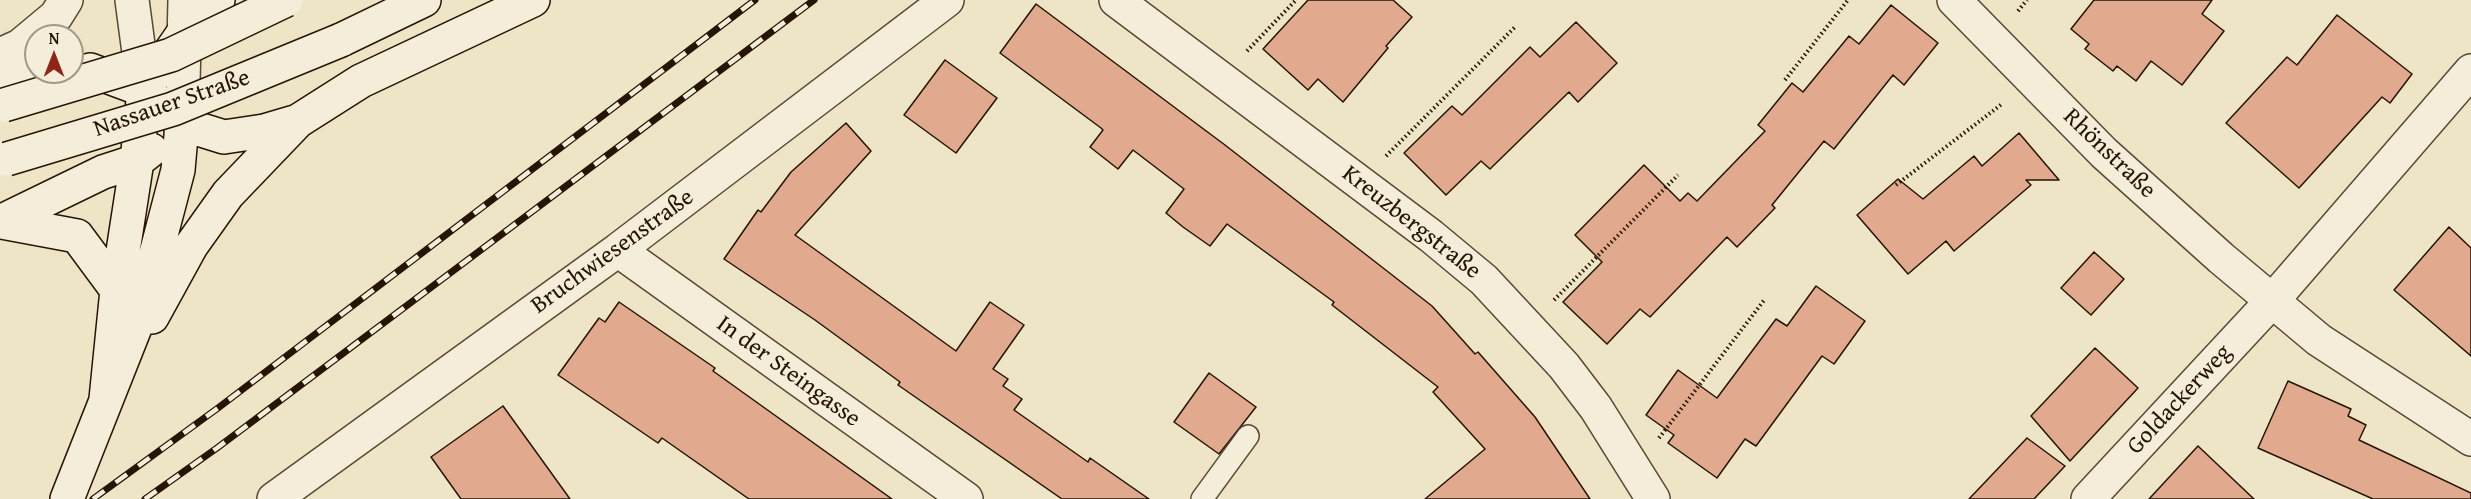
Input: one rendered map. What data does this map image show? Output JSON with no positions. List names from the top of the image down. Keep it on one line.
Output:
{"streets":{"street":["Nassauer Straße","Rhönstraße","Kreuzbergstraße","Bruchwiesenstraße","In der Steingasse","Goldackerweg"]},"crossings":[["Rhönstraße","Goldackerweg"],["Bruchwiesenstraße","In der Steingasse"]],"north":"top"}
